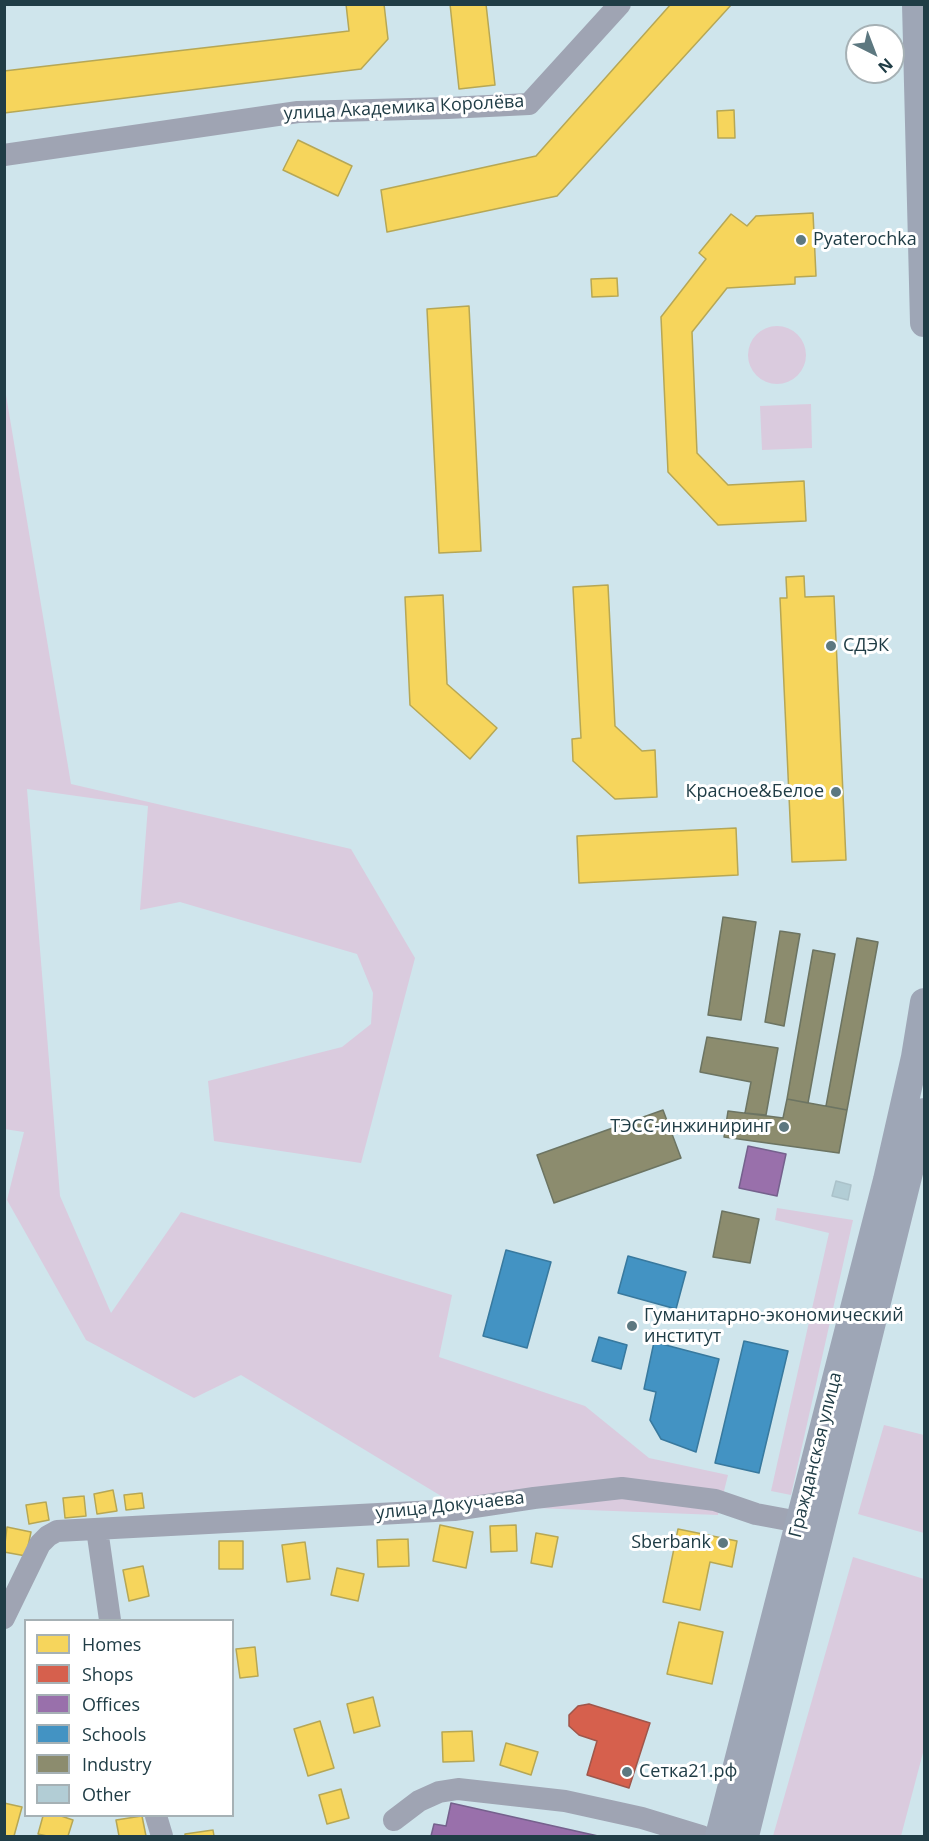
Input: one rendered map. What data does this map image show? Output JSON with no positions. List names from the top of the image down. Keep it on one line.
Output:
{"streets":{"main road":["Гражданская улица"],"street":["улица Академика Королёва","улица Докучаева"]},"crossings":[["Гражданская улица","улица Докучаева"]],"places":["Pyaterochka","СДЭК","Красное&Белое","ТЭСС-инжиниринг","Гуманитарно-экономический институт","Sberbank","Сетка21.рф"],"legend":["Homes","Shops","Offices","Schools","Industry","Other"],"north":"bottom right"}
